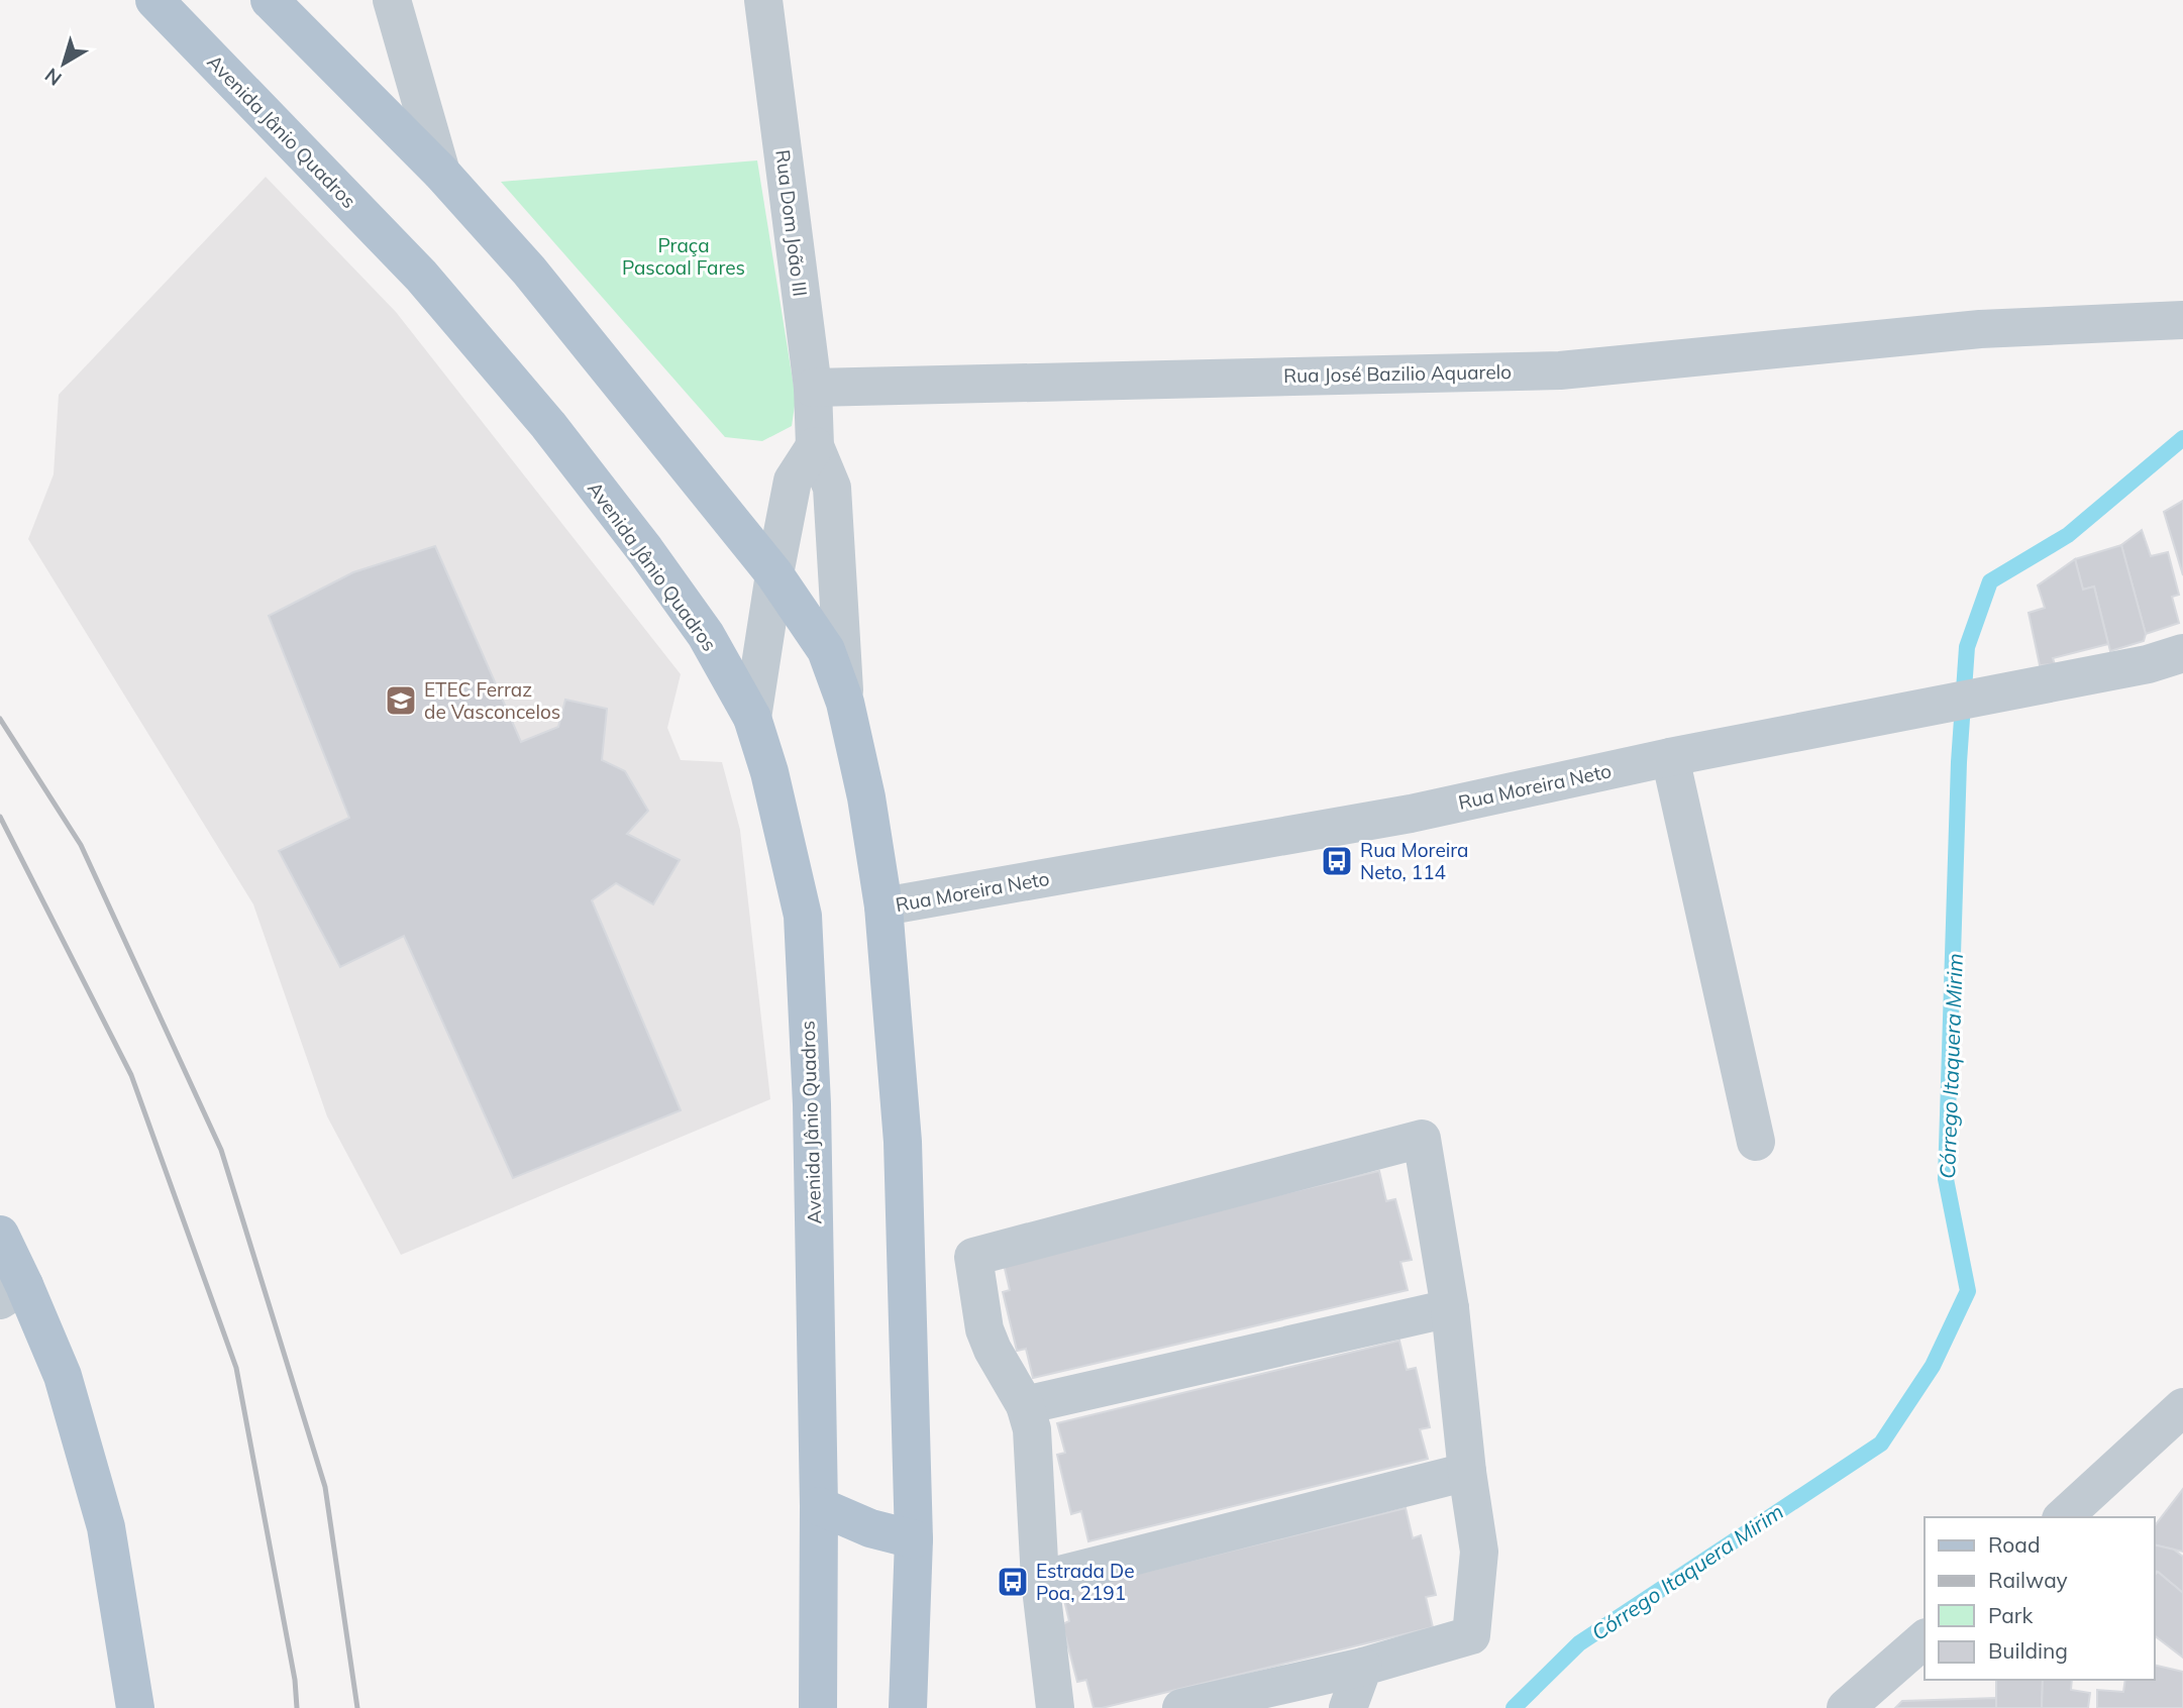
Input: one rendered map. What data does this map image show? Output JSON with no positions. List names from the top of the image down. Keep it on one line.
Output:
{"streets":{"main road":["Avenida Jânio Quadros"],"street":["Rua Dom João III","Rua José Bazilio Aquarelo","Rua Moreira Neto"]},"crossings":[["Rua Dom João III","Rua José Bazilio Aquarelo"]],"water":["Córrego Itaquera Mirim"],"parks":["Praça Pascoal Fares"],"places":{"school or university":["ETEC Ferraz de Vasconcelos"],"bus stop":["Rua Moreira Neto, 114","Estrada De Poa, 2191"]},"legend":["Road","Railway","Park","Building"],"north":"bottom left"}
